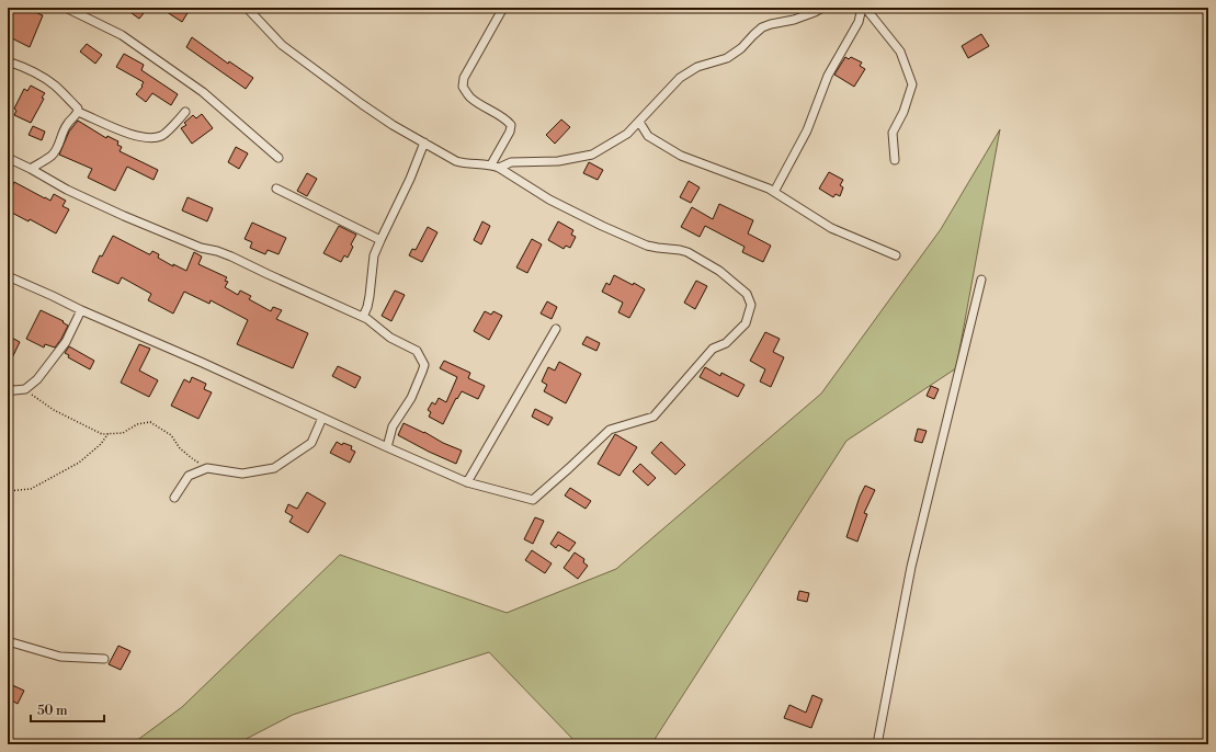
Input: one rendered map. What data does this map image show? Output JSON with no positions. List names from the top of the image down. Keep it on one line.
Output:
{"scale_bar":"50 m"}
